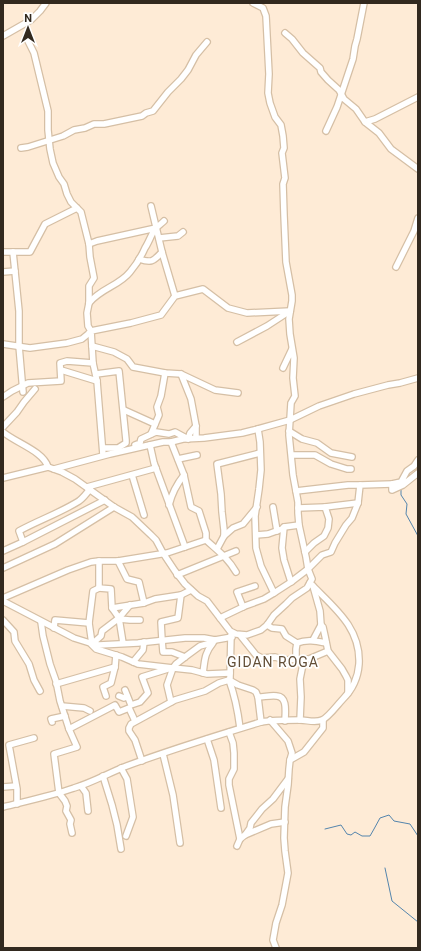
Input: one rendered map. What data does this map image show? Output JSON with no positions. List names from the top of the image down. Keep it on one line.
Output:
{"districts":["GIDAN ROGA"],"north":"top"}
